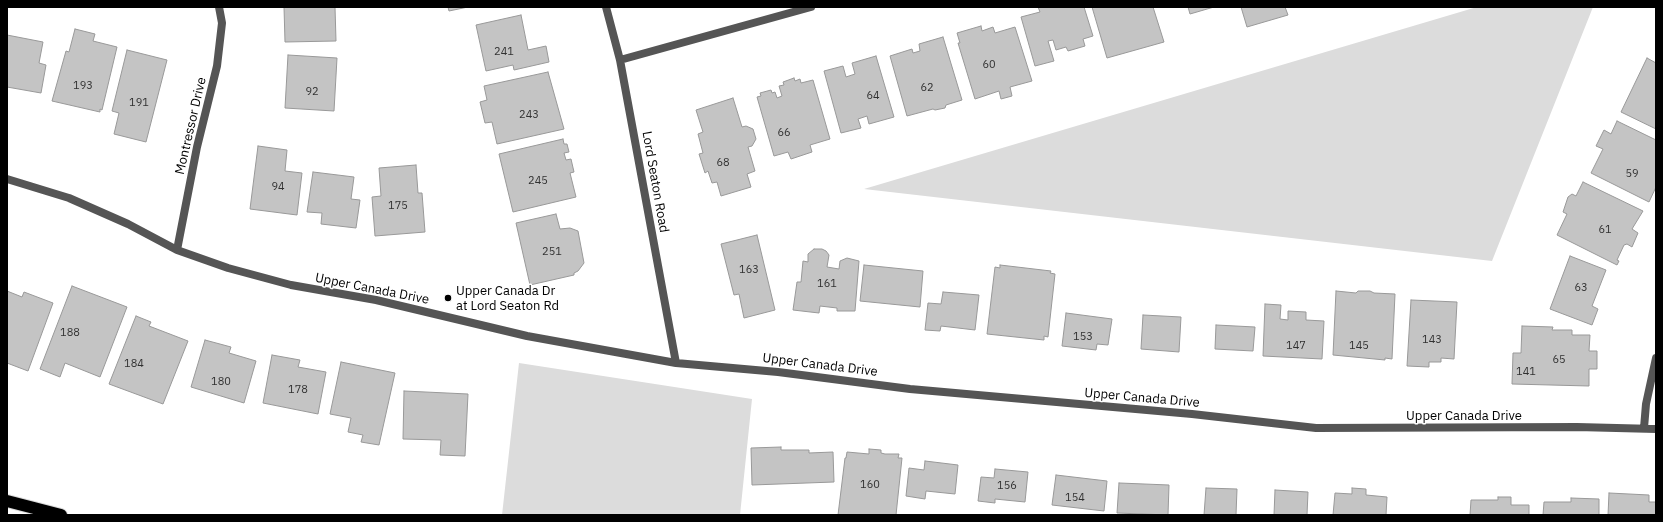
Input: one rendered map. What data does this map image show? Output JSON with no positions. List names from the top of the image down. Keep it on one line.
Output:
{"streets":{"street":["Montressor Drive","Lord Seaton Road","Upper Canada Drive"]},"crossings":[["Montressor Drive","Upper Canada Drive"],["Lord Seaton Road","Upper Canada Drive"]],"places":["Upper Canada Dr at Lord Seaton Rd"],"house_numbers":["241","60","193","62","92","64","191","243","66","68","59","245","94","175","61","251","163","161","63","188","153","143","147","145","65","184","141","180","178","160","156","154"]}
